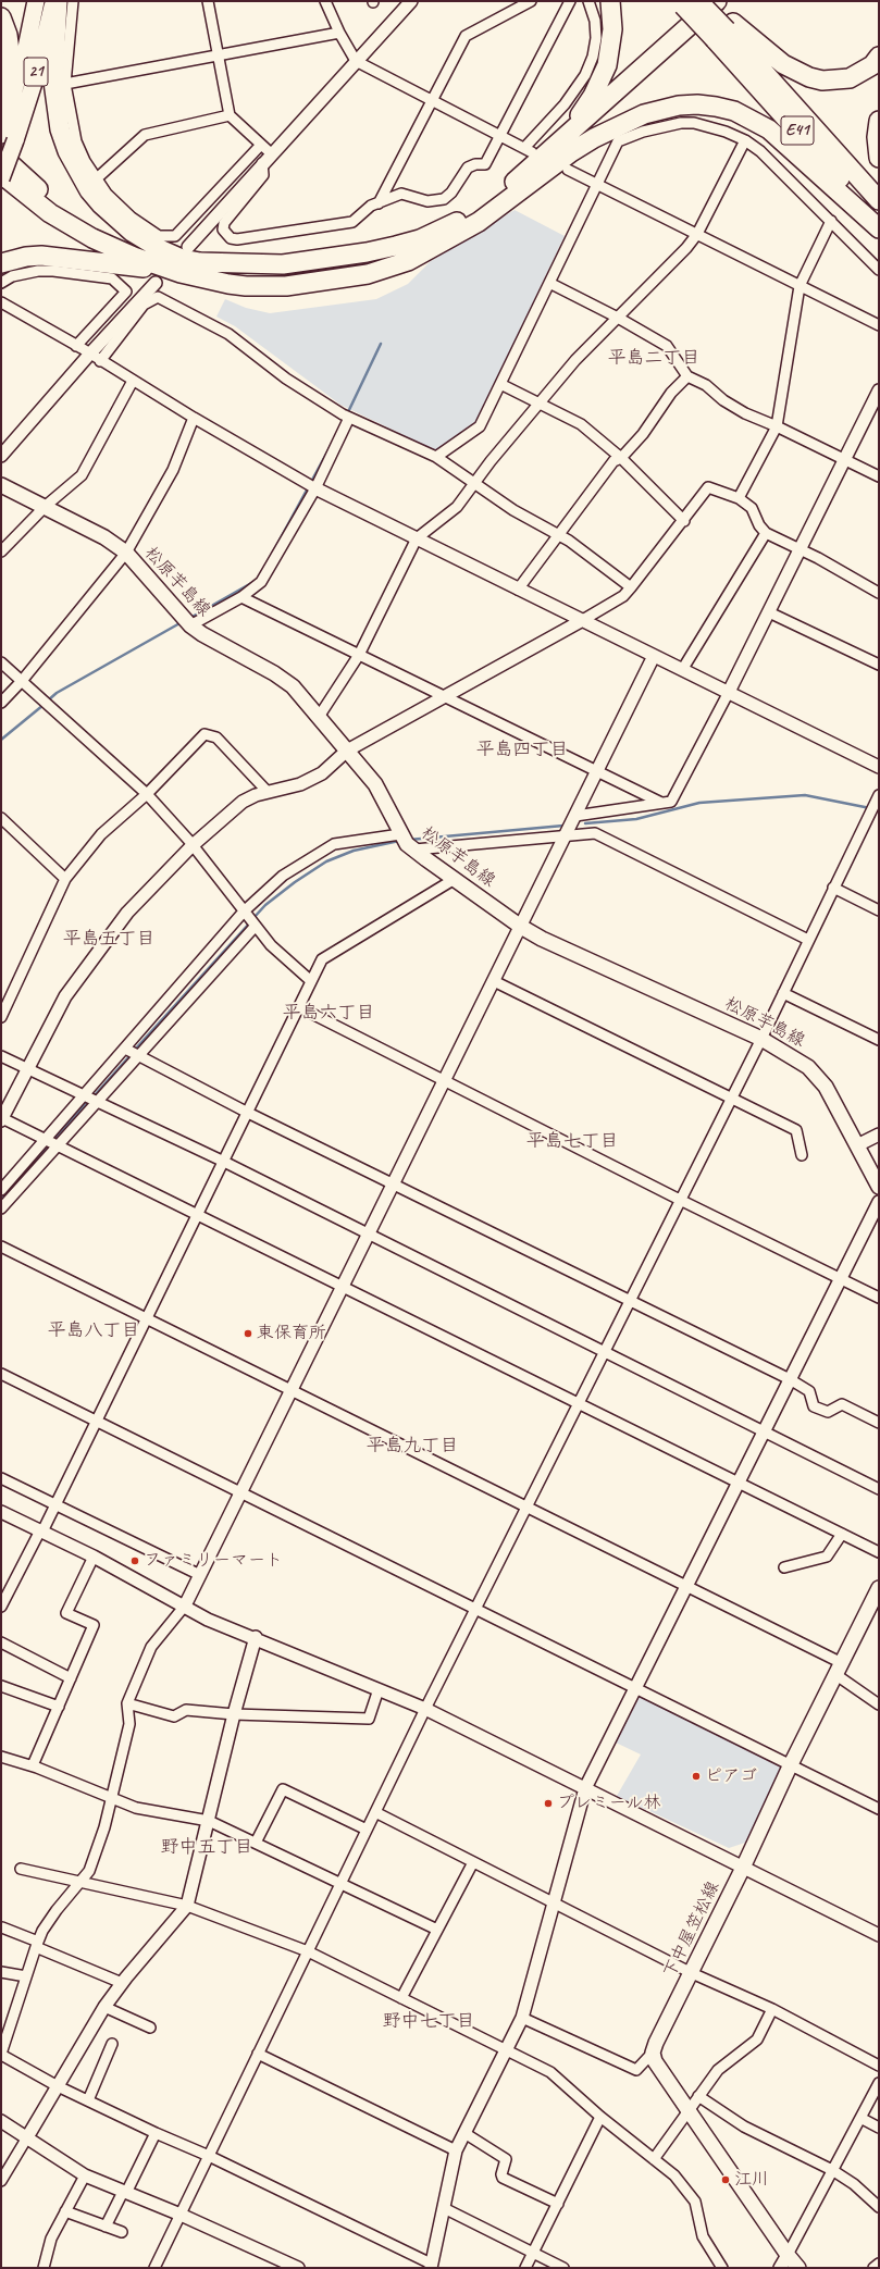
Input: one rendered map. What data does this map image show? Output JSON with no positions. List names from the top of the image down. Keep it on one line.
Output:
{"streets":{"highway":["21","E41"],"main road":["松原芋島線","下中屋笠松線"]},"districts":["平島二丁目","平島四丁目","平島五丁目","平島六丁目","平島七丁目","平島八丁目","平島九丁目","野中五丁目","野中七丁目"],"places":["東保育所","ファミリーマート","ピアゴ","プレミール林","江川"]}
